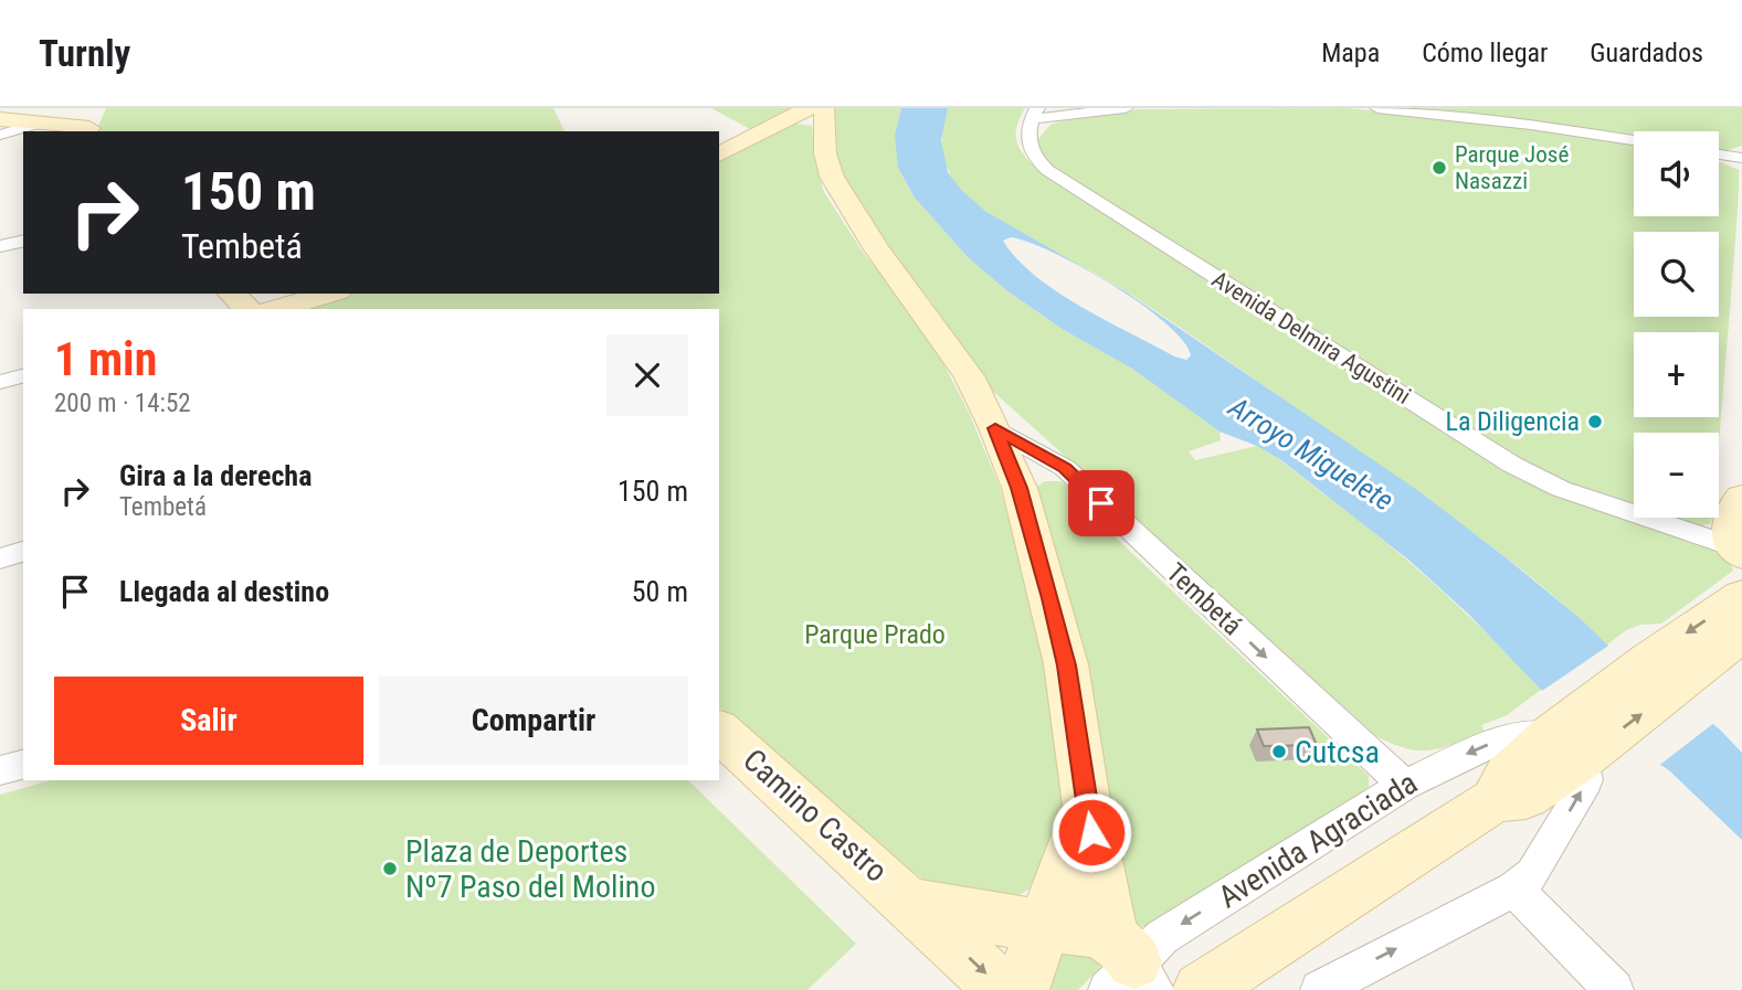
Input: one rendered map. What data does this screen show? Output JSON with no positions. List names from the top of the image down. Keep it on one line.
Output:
{"streets":{"street":["Avenida Delmira Agustini","Tembetá","Camino Castro","Avenida Agraciada"]},"crossings":[["Tembetá","Avenida Agraciada"]],"one_way":["Tembetá"],"water":["Arroyo Miguelete"],"parks":["Parque Prado"],"places":["Parque José Nasazzi","La Diligencia","Cutcsa","Plaza de Deportes Nº7 Paso del Molino"],"page":{"header":"Turnly","nav":["Mapa","Cómo llegar","Guardados"],"map_buttons":["+","−"],"turn":["150 m","Tembetá"],"heading":["1 min","200 m · 14:52"],"list":[{"name":"Gira a la derecha","note":"Tembetá","value":"150 m"},{"name":"Llegada al destino","value":"50 m"}],"buttons":["Salir","Compartir"]}}
